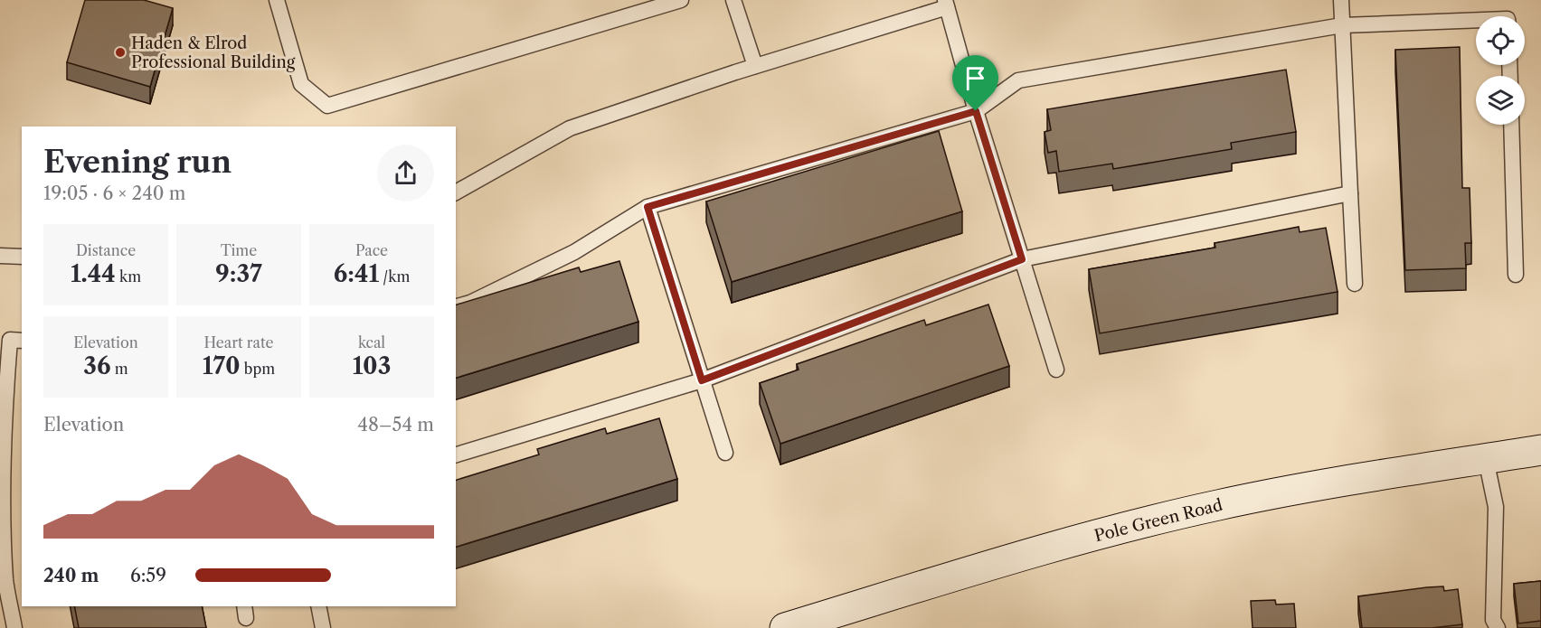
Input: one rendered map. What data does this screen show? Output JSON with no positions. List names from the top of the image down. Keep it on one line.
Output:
{"streets":{"main road":["Pole Green Road"]},"places":["Haden & Elrod Professional Building"],"page":{"heading":["Evening run","19:05 · 6 × 240 m"],"stats":[["Distance","1.44 km"],["Time","9:37"],["Pace","6:41 /km"],["Elevation","36 m"],["Heart rate","170 bpm"],["kcal","103"]],"chart":["Elevation","48–54 m"],"list":[{"name":"240 m","note":"6:59"}]}}
